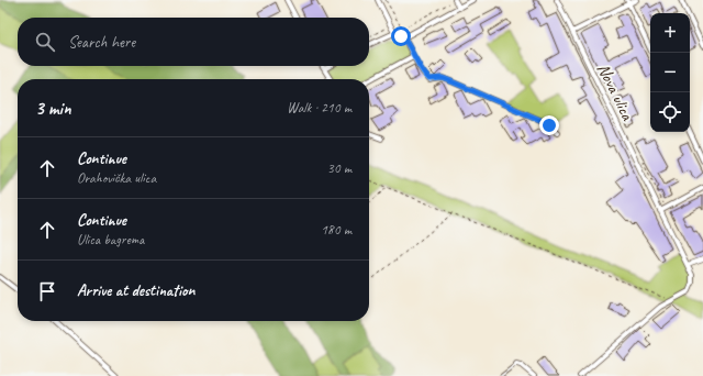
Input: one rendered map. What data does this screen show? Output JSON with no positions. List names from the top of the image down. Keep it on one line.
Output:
{"streets":{"street":["Nova ulica"]},"page":{"map_buttons":["+","−"],"search":"Search here","heading":["3 min","Walk · 210 m"],"list":[["Continue","Orahovička ulica","30 m"],["Continue","Ulica bagrema","180 m"],"Arrive at destination"]}}
